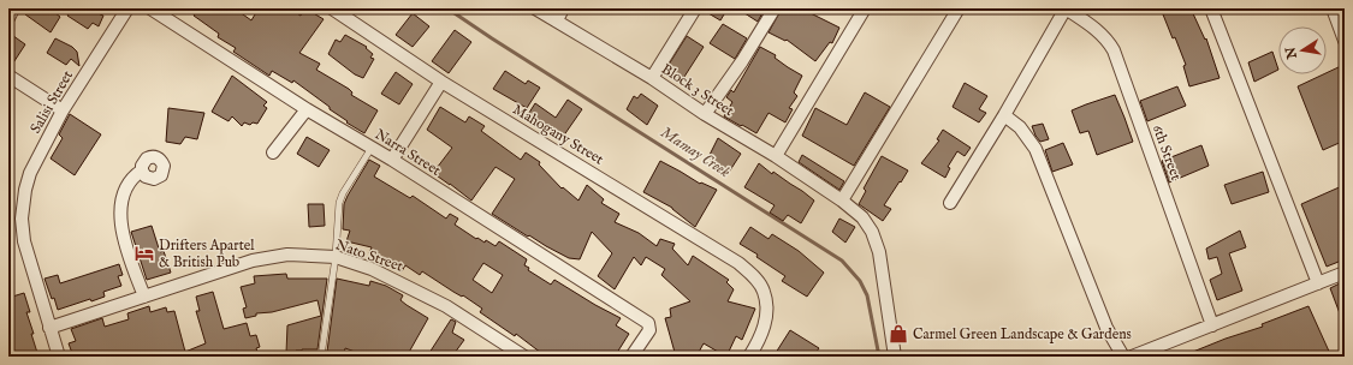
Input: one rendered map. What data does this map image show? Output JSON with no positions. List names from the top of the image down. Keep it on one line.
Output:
{"streets":{"street":["Block 3 Street","Salisi Street","Mahogany Street","Narra Street","6th Street","Nato Street"]},"crossings":[["Salisi Street","Nato Street"]],"water":["Mamay Creek"],"places":{"hotel":["Drifters Apartel & British Pub"],"shop":["Carmel Green Landscape & Gardens"]},"north":"left"}
